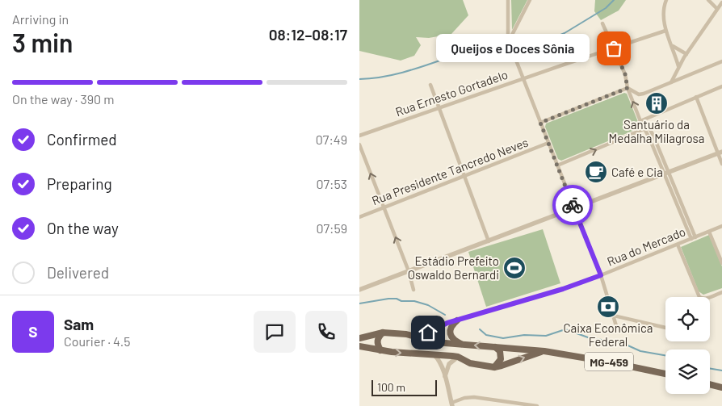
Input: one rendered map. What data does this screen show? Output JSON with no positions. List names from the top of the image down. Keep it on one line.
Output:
{"streets":{"main road":["MG-459"],"street":["Rua Ernesto Gortadelo","Rua Presidente Tancredo Neves","Rua do Mercado"]},"crossings":[["Rua do Mercado","MG-459"]],"places":{"other":["Queijos e Doces Sônia"],"building":["Santuário da Medalha Milagrosa"],"cafe":["Café e Cia"],"sports":["Estádio Prefeito Oswaldo Bernardi"],"bank":["Caixa Econômica Federal"]},"scale_bar":"100 m","page":{"heading":["3 min","Arriving in","08:12–08:17"],"panel":["Sam","Courier · 4.5"],"bubble":"Queijos e Doces Sônia","bar":"On the way · 390 m","list":[["Confirmed","07:49"],["Preparing","07:53"],["On the way","07:59"],"Delivered"],"round":"S","scale":"100 m"}}
